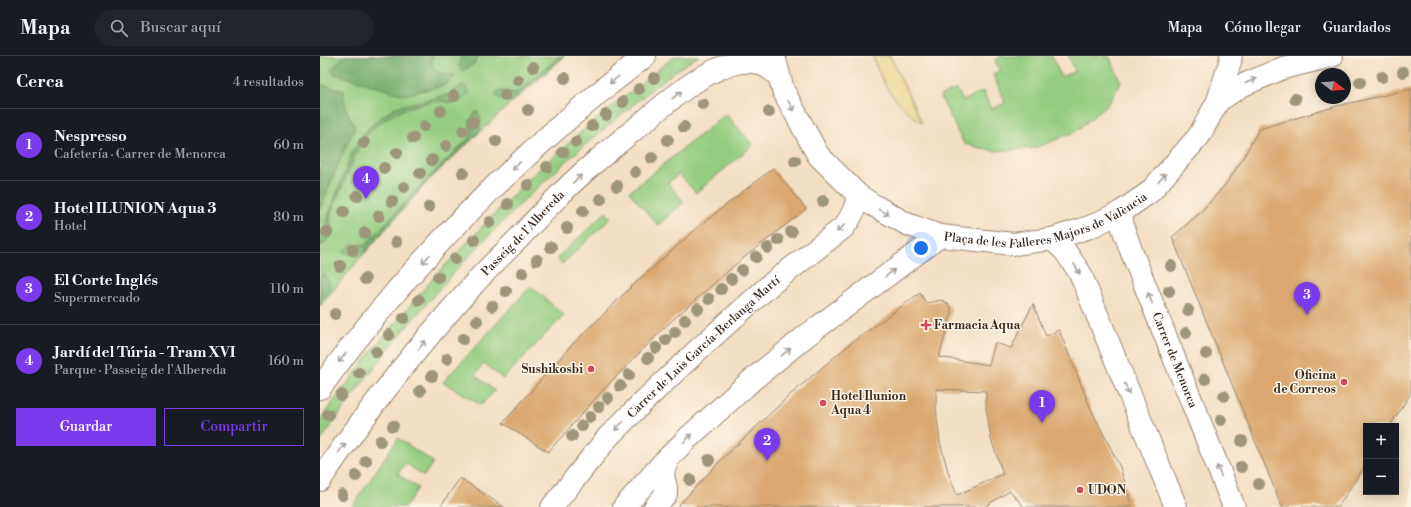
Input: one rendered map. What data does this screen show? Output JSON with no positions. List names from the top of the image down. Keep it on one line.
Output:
{"streets":{"street":["Plaça de les Falleres Majors de València","Passeig de l'Albereda","Carrer de Luis García-Berlanga Martí","Carrer de Menorca"]},"crossings":[["Plaça de les Falleres Majors de València","Passeig de l'Albereda"],["Plaça de les Falleres Majors de València","Carrer de Luis García-Berlanga Martí"],["Plaça de les Falleres Majors de València","Carrer de Menorca"]],"places":{"health":["Farmacia Aqua"],"other":["Sushikosbi","Oficina de Correos","Hotel Ilunion Aqua 4","UDON"]},"north":"right","page":{"header":"Mapa","search":"Buscar aquí","nav":["Mapa","Cómo llegar","Guardados"],"heading":["Cerca","4 resultados"],"list":[{"mark":"1","name":"Nespresso","note":"Cafetería · Carrer de Menorca","value":"60 m"},{"mark":"2","name":"Hotel ILUNION Aqua 3","note":"Hotel","value":"80 m"},{"mark":"3","name":"El Corte Inglés","note":"Supermercado","value":"110 m"},{"mark":"4","name":"Jardí del Túria - Tram XVI","note":"Parque · Passeig de l'Albereda","value":"160 m"}],"pins":["4","3","1","2"],"buttons":["Guardar","Compartir"],"map_buttons":["+","−"]}}
